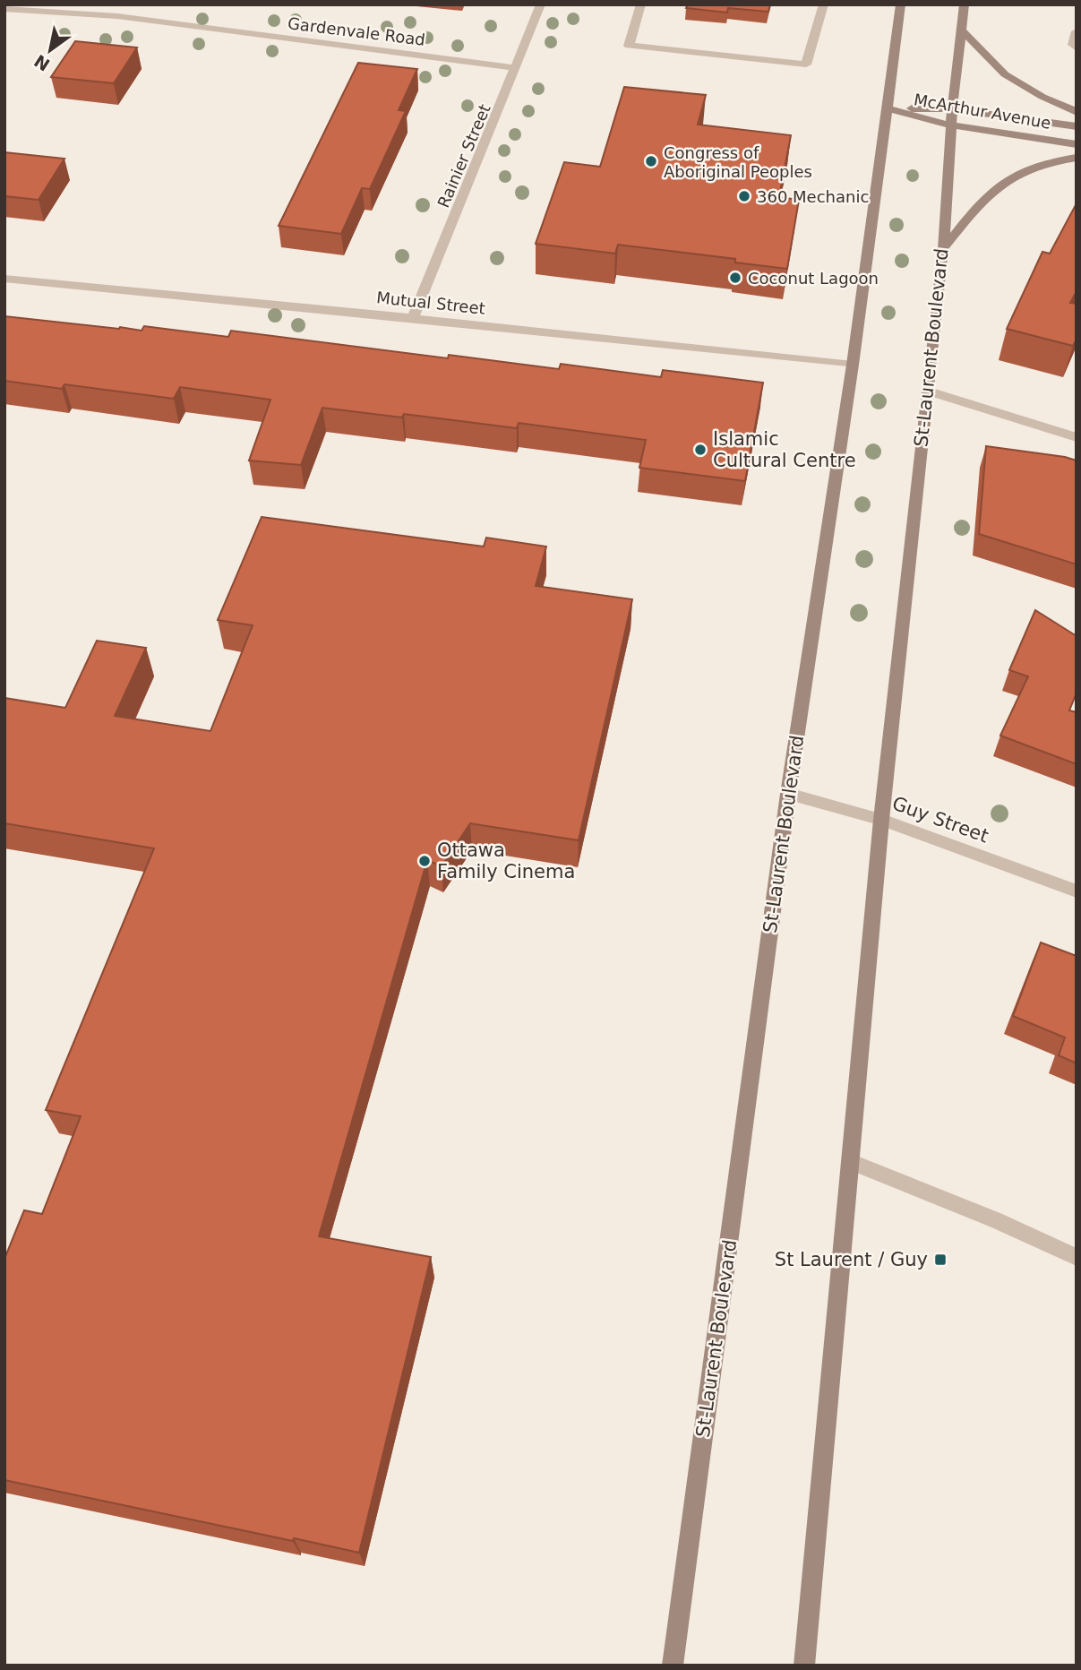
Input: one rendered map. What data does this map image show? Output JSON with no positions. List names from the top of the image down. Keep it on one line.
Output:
{"streets":{"main road":["McArthur Avenue","St-Laurent Boulevard"],"street":["Gardenvale Road","Rainier Street","Mutual Street","Guy Street"]},"crossings":[["Gardenvale Road","Rainier Street"],["McArthur Avenue","St-Laurent Boulevard"],["Rainier Street","Mutual Street"],["Mutual Street","St-Laurent Boulevard"],["St-Laurent Boulevard","Guy Street"]],"places":{"other":["Congress of Aboriginal Peoples","360 Mechanic","Coconut Lagoon","Islamic Cultural Centre","Ottawa Family Cinema"],"transit":["St Laurent / Guy"]},"north":"bottom left"}
